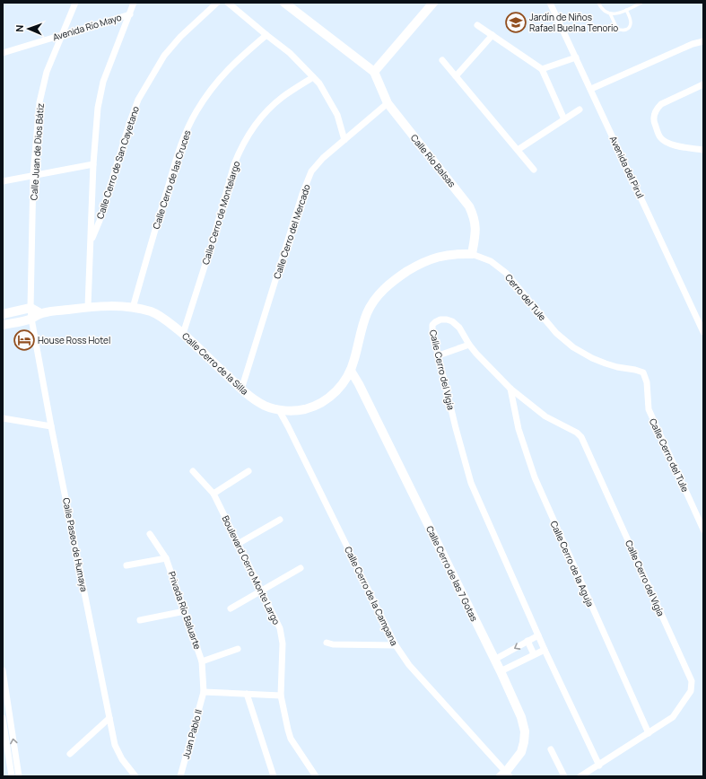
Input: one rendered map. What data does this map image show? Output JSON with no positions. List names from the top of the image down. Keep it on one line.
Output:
{"streets":{"street":["Avenida Río Mayo","Calle Juan de Dios Bátiz","Calle Río Balsas","Calle Cerro de San Cayetano","Avenida del Pirul","Calle Cerro de las Cruces","Calle Cerro de Montelargo","Calle Cerro del Mercado","Cerro del Tule","Calle Cerro de la Silla","Calle Cerro del Vigía","Calle Cerro del Tule","Calle Paseo de Humaya","Calle Cerro de la Aguja","Boulevard Cerro Monte Largo","Calle Cerro de las 7 Gotas","Calle Cerro de la Campana","Privada Río Baluarte","Juan Pablo ll"]},"crossings":[["Avenida Río Mayo","Calle Juan de Dios Bátiz"],["Calle Juan de Dios Bátiz","Calle Paseo de Humaya"],["Calle Río Balsas","Calle Cerro del Mercado"],["Calle Río Balsas","Cerro del Tule"],["Calle Cerro de las Cruces","Calle Cerro de la Silla"],["Calle Cerro de Montelargo","Calle Cerro de la Silla"],["Calle Cerro del Mercado","Calle Cerro de la Silla"],["Cerro del Tule","Calle Cerro de la Silla"],["Cerro del Tule","Calle Cerro del Tule"],["Cerro del Tule","Calle Cerro de las 7 Gotas"],["Calle Cerro de la Silla","Calle Cerro de las 7 Gotas"],["Calle Cerro de la Silla","Calle Cerro de la Campana"],["Calle Cerro del Vigía","Calle Cerro de la Aguja"],["Calle Cerro de las 7 Gotas","Calle Cerro de la Campana"],["Privada Río Baluarte","Juan Pablo ll"]],"places":{"school or university":["Jardín de Niños Rafael Buelna Tenorio"],"hotel":["House Ross Hotel"]},"north":"left"}
